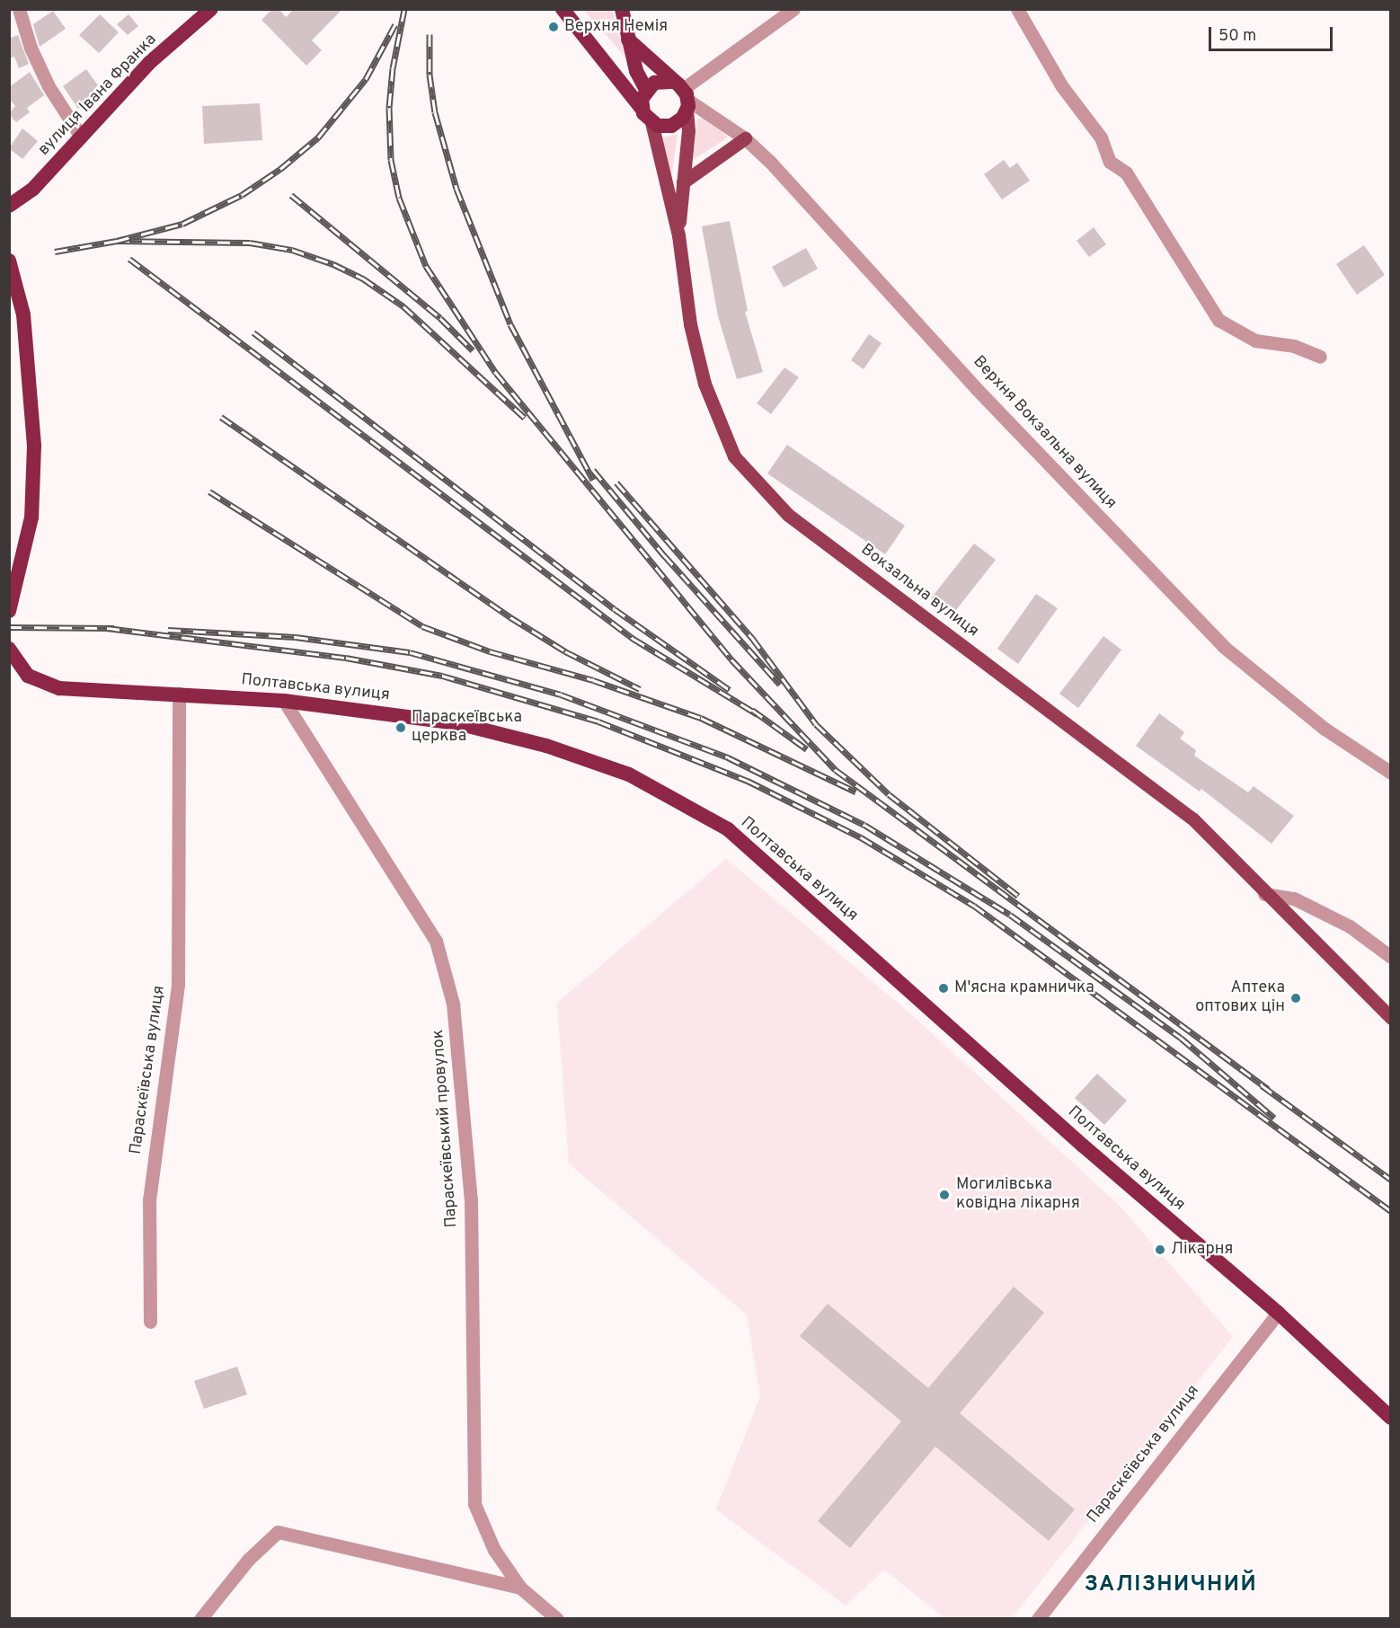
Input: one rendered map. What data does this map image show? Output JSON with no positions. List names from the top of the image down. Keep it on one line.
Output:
{"streets":{"highway":["вулиця Івана Франка","Полтавська вулиця"],"main road":["Вокзальна вулиця"],"street":["Верхня Вокзальна вулиця","Параскеївська вулиця","Параскеївський провулок"]},"crossings":[["Верхня Вокзальна вулиця","Вокзальна вулиця"],["Полтавська вулиця","Параскеївська вулиця"],["Полтавська вулиця","Параскеївський провулок"]],"districts":["ЗАЛІЗНИЧНИЙ"],"places":["Верхня Немія","Параскеївська церква","М'ясна крамничка","Аптека оптових цін","Могилівська ковідна лікарня","Лікарня"],"scale_bar":"50 m"}
